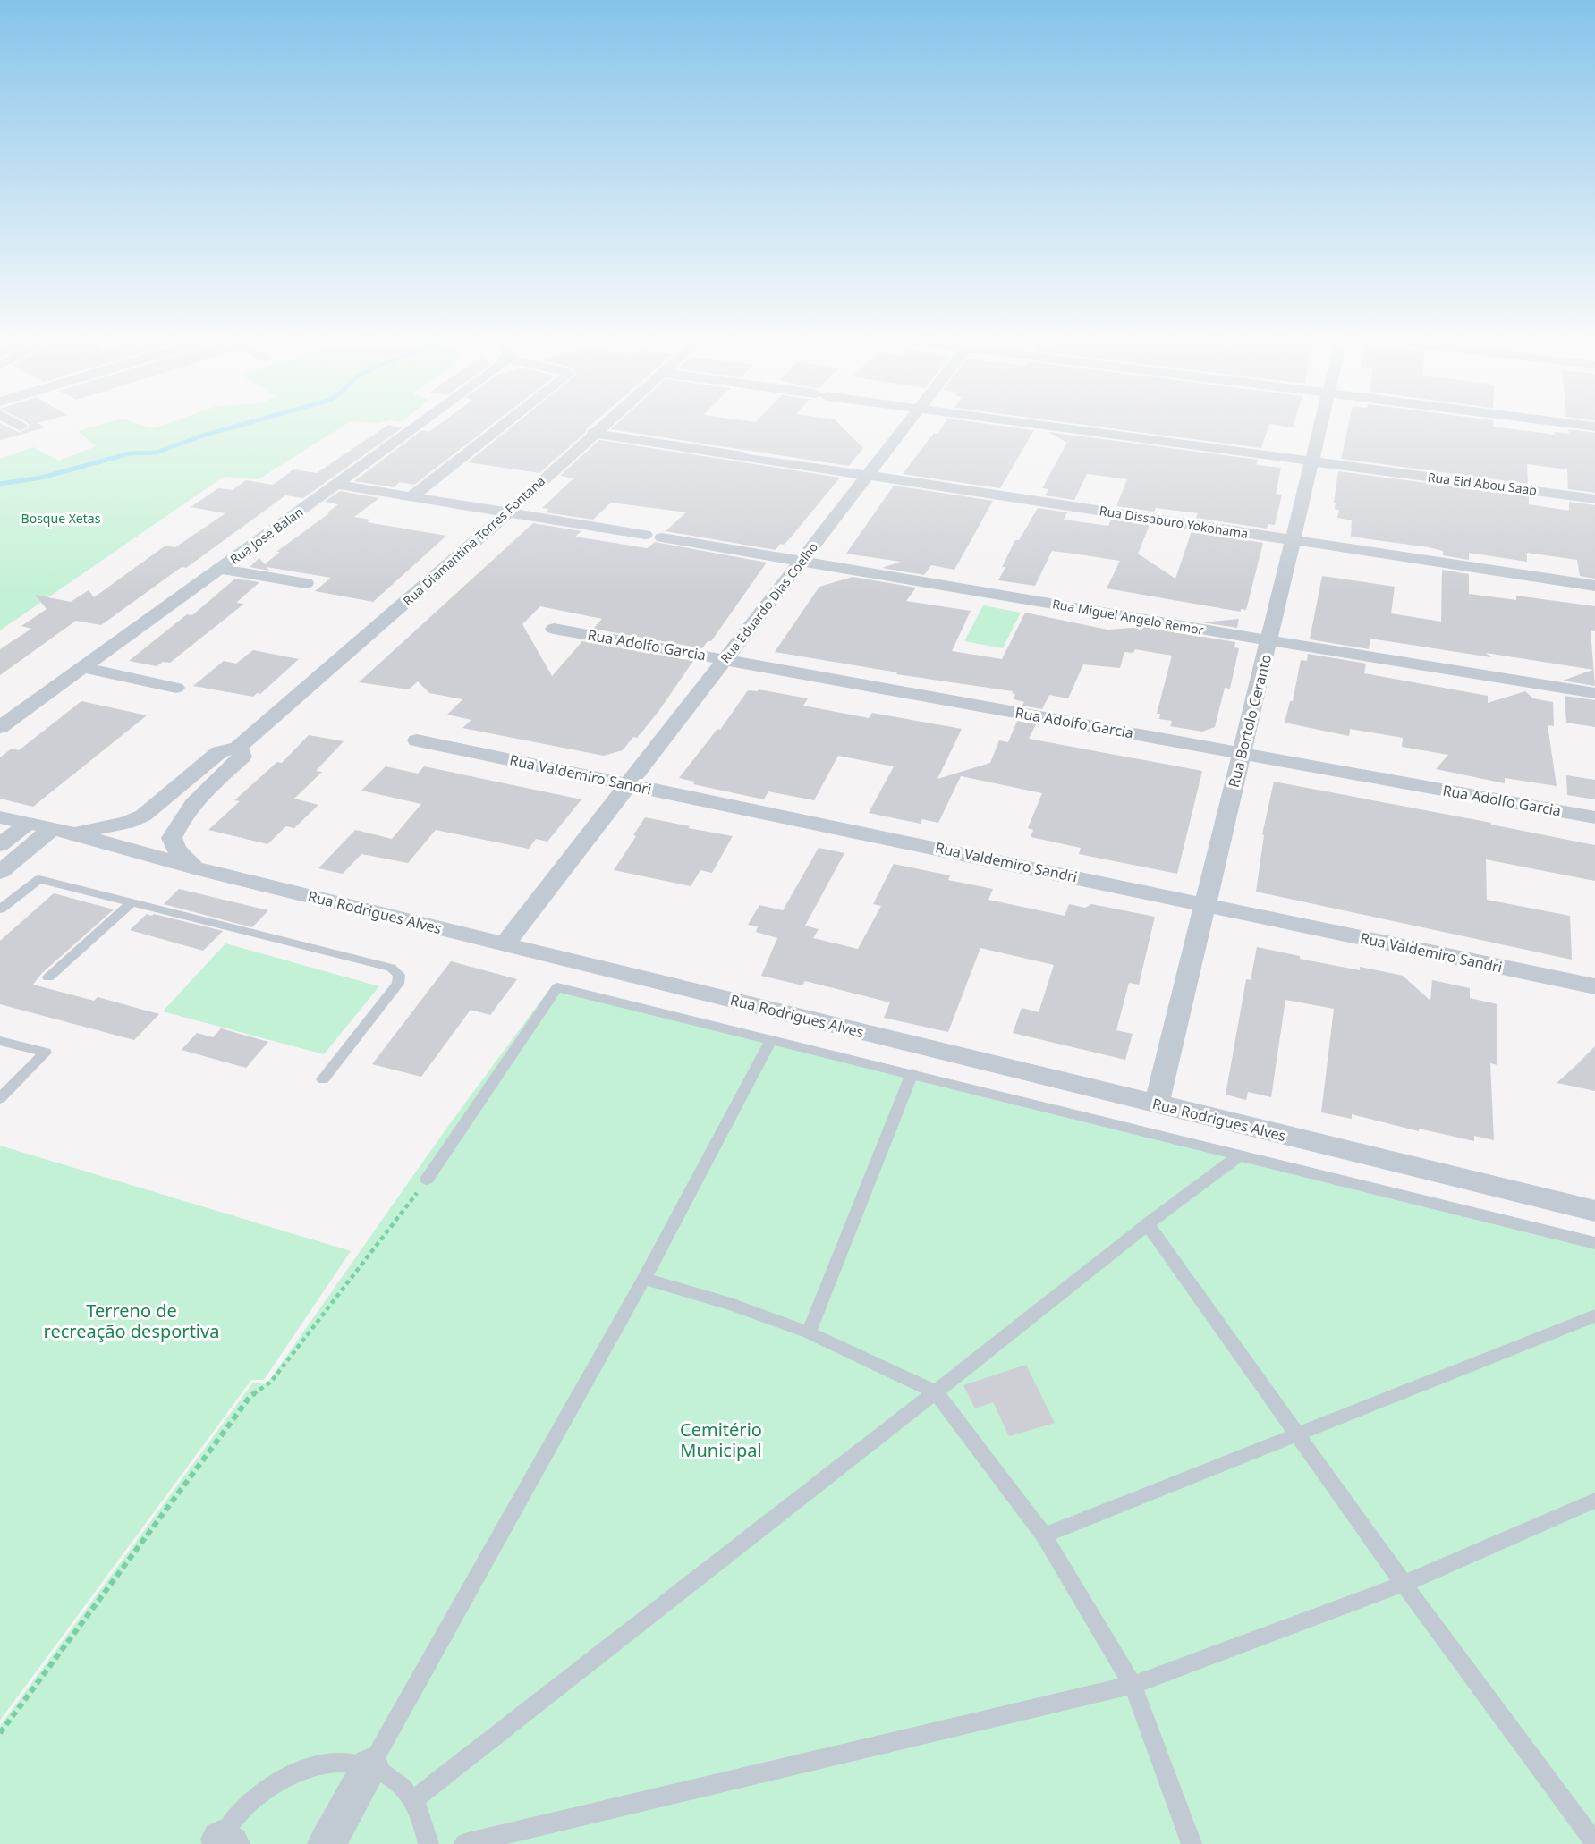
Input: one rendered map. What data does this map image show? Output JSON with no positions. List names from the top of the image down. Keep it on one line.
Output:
{"streets":{"street":["Rua Eid Abou Saab","Rua Dissaburo Yokohama","Rua José Balan","Rua Diamantina Torres Fontana","Rua Eduardo Dias Coelho","Rua Miguel Angelo Remor","Rua Adolfo Garcia","Rua Bortolo Ceranto","Rua Valdemiro Sandri","Rua Rodrigues Alves"]},"crossings":[["Rua Eid Abou Saab","Rua Bortolo Ceranto"],["Rua Dissaburo Yokohama","Rua Diamantina Torres Fontana"],["Rua Dissaburo Yokohama","Rua Eduardo Dias Coelho"],["Rua Dissaburo Yokohama","Rua Bortolo Ceranto"],["Rua José Balan","Rua Miguel Angelo Remor"],["Rua Diamantina Torres Fontana","Rua Miguel Angelo Remor"],["Rua Diamantina Torres Fontana","Rua Rodrigues Alves"],["Rua Eduardo Dias Coelho","Rua Miguel Angelo Remor"],["Rua Eduardo Dias Coelho","Rua Adolfo Garcia"],["Rua Eduardo Dias Coelho","Rua Valdemiro Sandri"],["Rua Eduardo Dias Coelho","Rua Rodrigues Alves"],["Rua Miguel Angelo Remor","Rua Bortolo Ceranto"],["Rua Adolfo Garcia","Rua Bortolo Ceranto"],["Rua Bortolo Ceranto","Rua Valdemiro Sandri"],["Rua Bortolo Ceranto","Rua Rodrigues Alves"]],"parks":["Bosque Xetas","Terreno de recreação desportiva","Cemitério Municipal"]}
